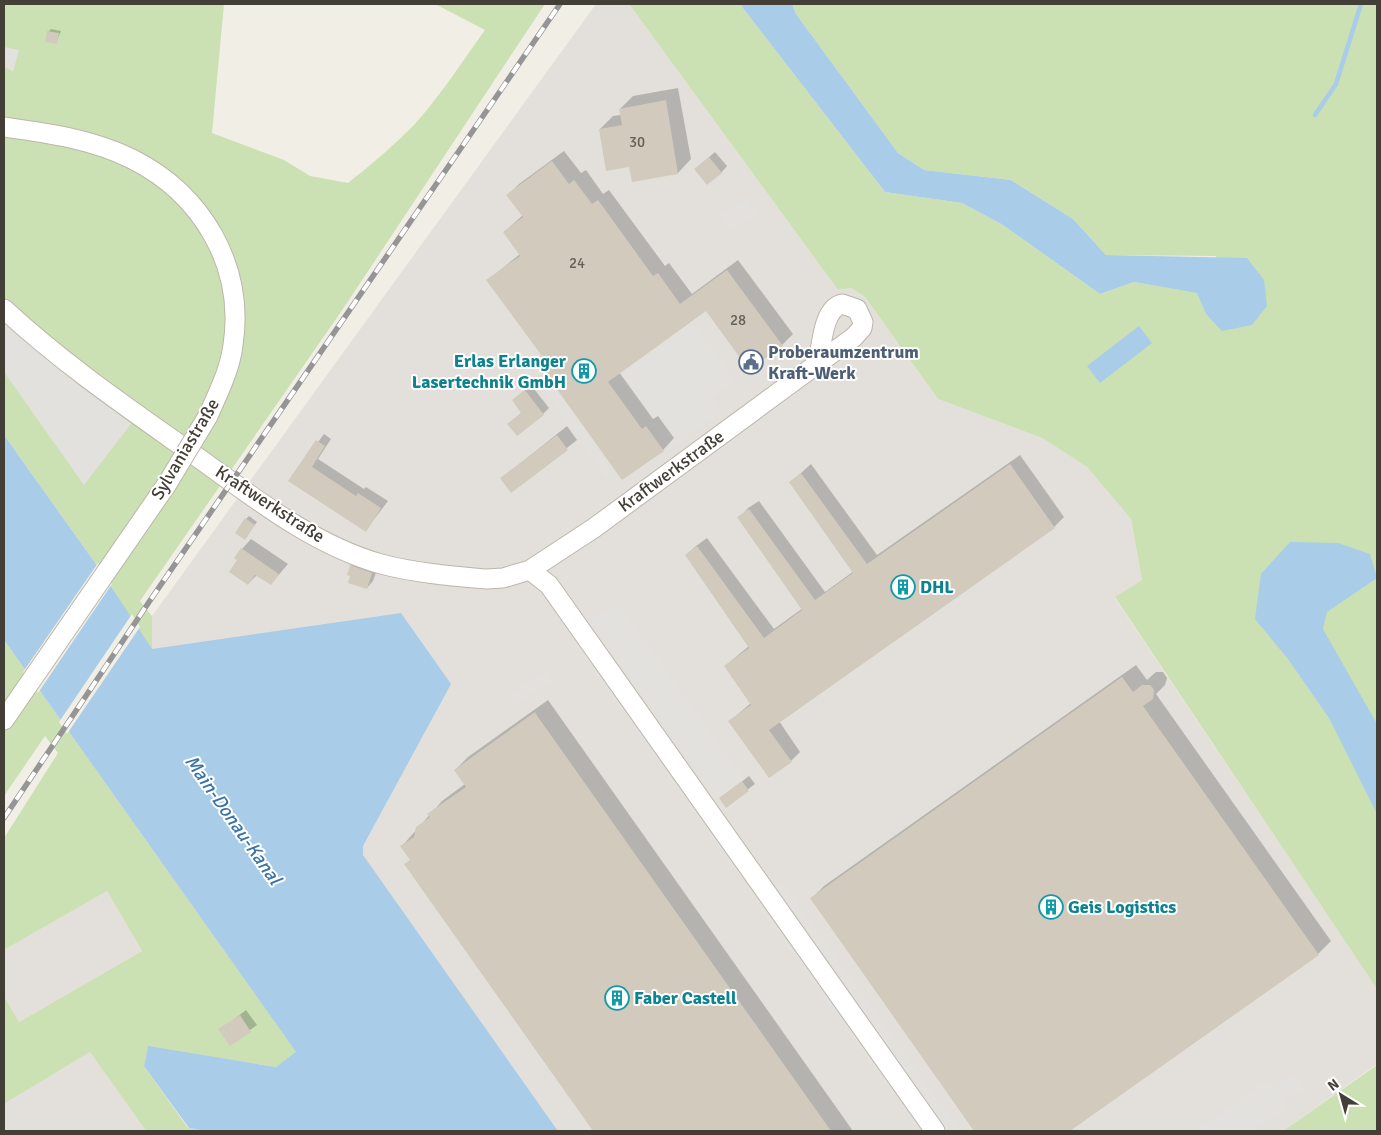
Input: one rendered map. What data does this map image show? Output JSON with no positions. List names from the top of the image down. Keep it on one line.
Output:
{"streets":{"street":["Sylvaniastraße","Kraftwerkstraße"]},"water":["Main-Donau-Kanal"],"places":{"public building":["Proberaumzentrum Kraft-Werk"],"building":["Erlas Erlanger Lasertechnik GmbH","DHL","Geis Logistics","Faber Castell"]},"house_numbers":["30","24","28"],"north":"top left"}
